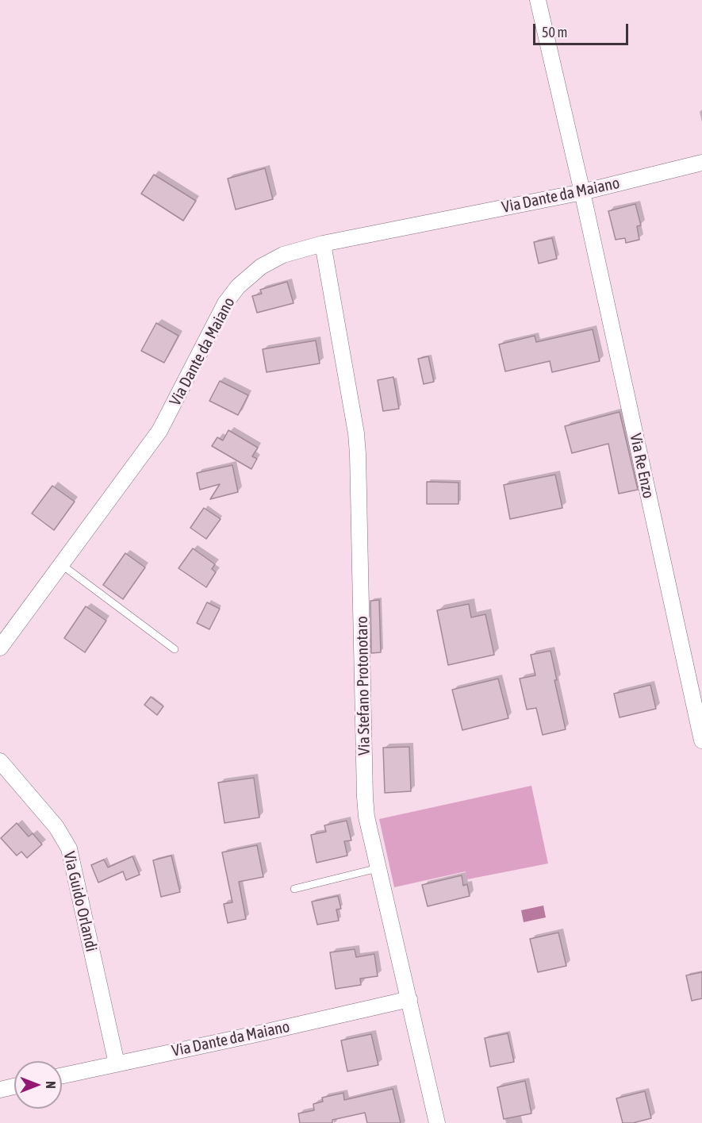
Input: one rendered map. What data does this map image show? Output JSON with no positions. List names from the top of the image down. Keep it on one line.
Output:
{"streets":{"street":["Via Dante da Maiano","Via Re Enzo","Via Stefano Protonotaro","Via Guido Orlandi"]},"crossings":[["Via Dante da Maiano","Via Re Enzo"],["Via Dante da Maiano","Via Stefano Protonotaro"],["Via Dante da Maiano","Via Guido Orlandi"]],"scale_bar":"50 m","north":"right"}
